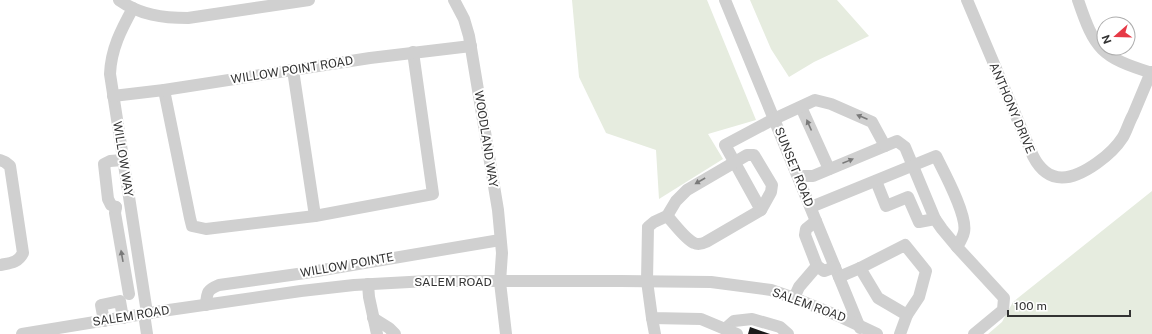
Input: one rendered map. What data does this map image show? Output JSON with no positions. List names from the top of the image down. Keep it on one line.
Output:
{"streets":{"street":["WILLOW POINT ROAD","ANTHONY DRIVE","WOODLAND WAY","WILLOW WAY","SUNSET ROAD","WILLOW POINTE","SALEM ROAD"]},"crossings":[["WILLOW POINT ROAD","WOODLAND WAY"],["WILLOW POINT ROAD","WILLOW WAY"],["WOODLAND WAY","WILLOW POINTE"],["WOODLAND WAY","SALEM ROAD"],["WILLOW WAY","SALEM ROAD"],["SUNSET ROAD","SALEM ROAD"],["WILLOW POINTE","SALEM ROAD"]],"scale_bar":"100 m","north":"left"}
